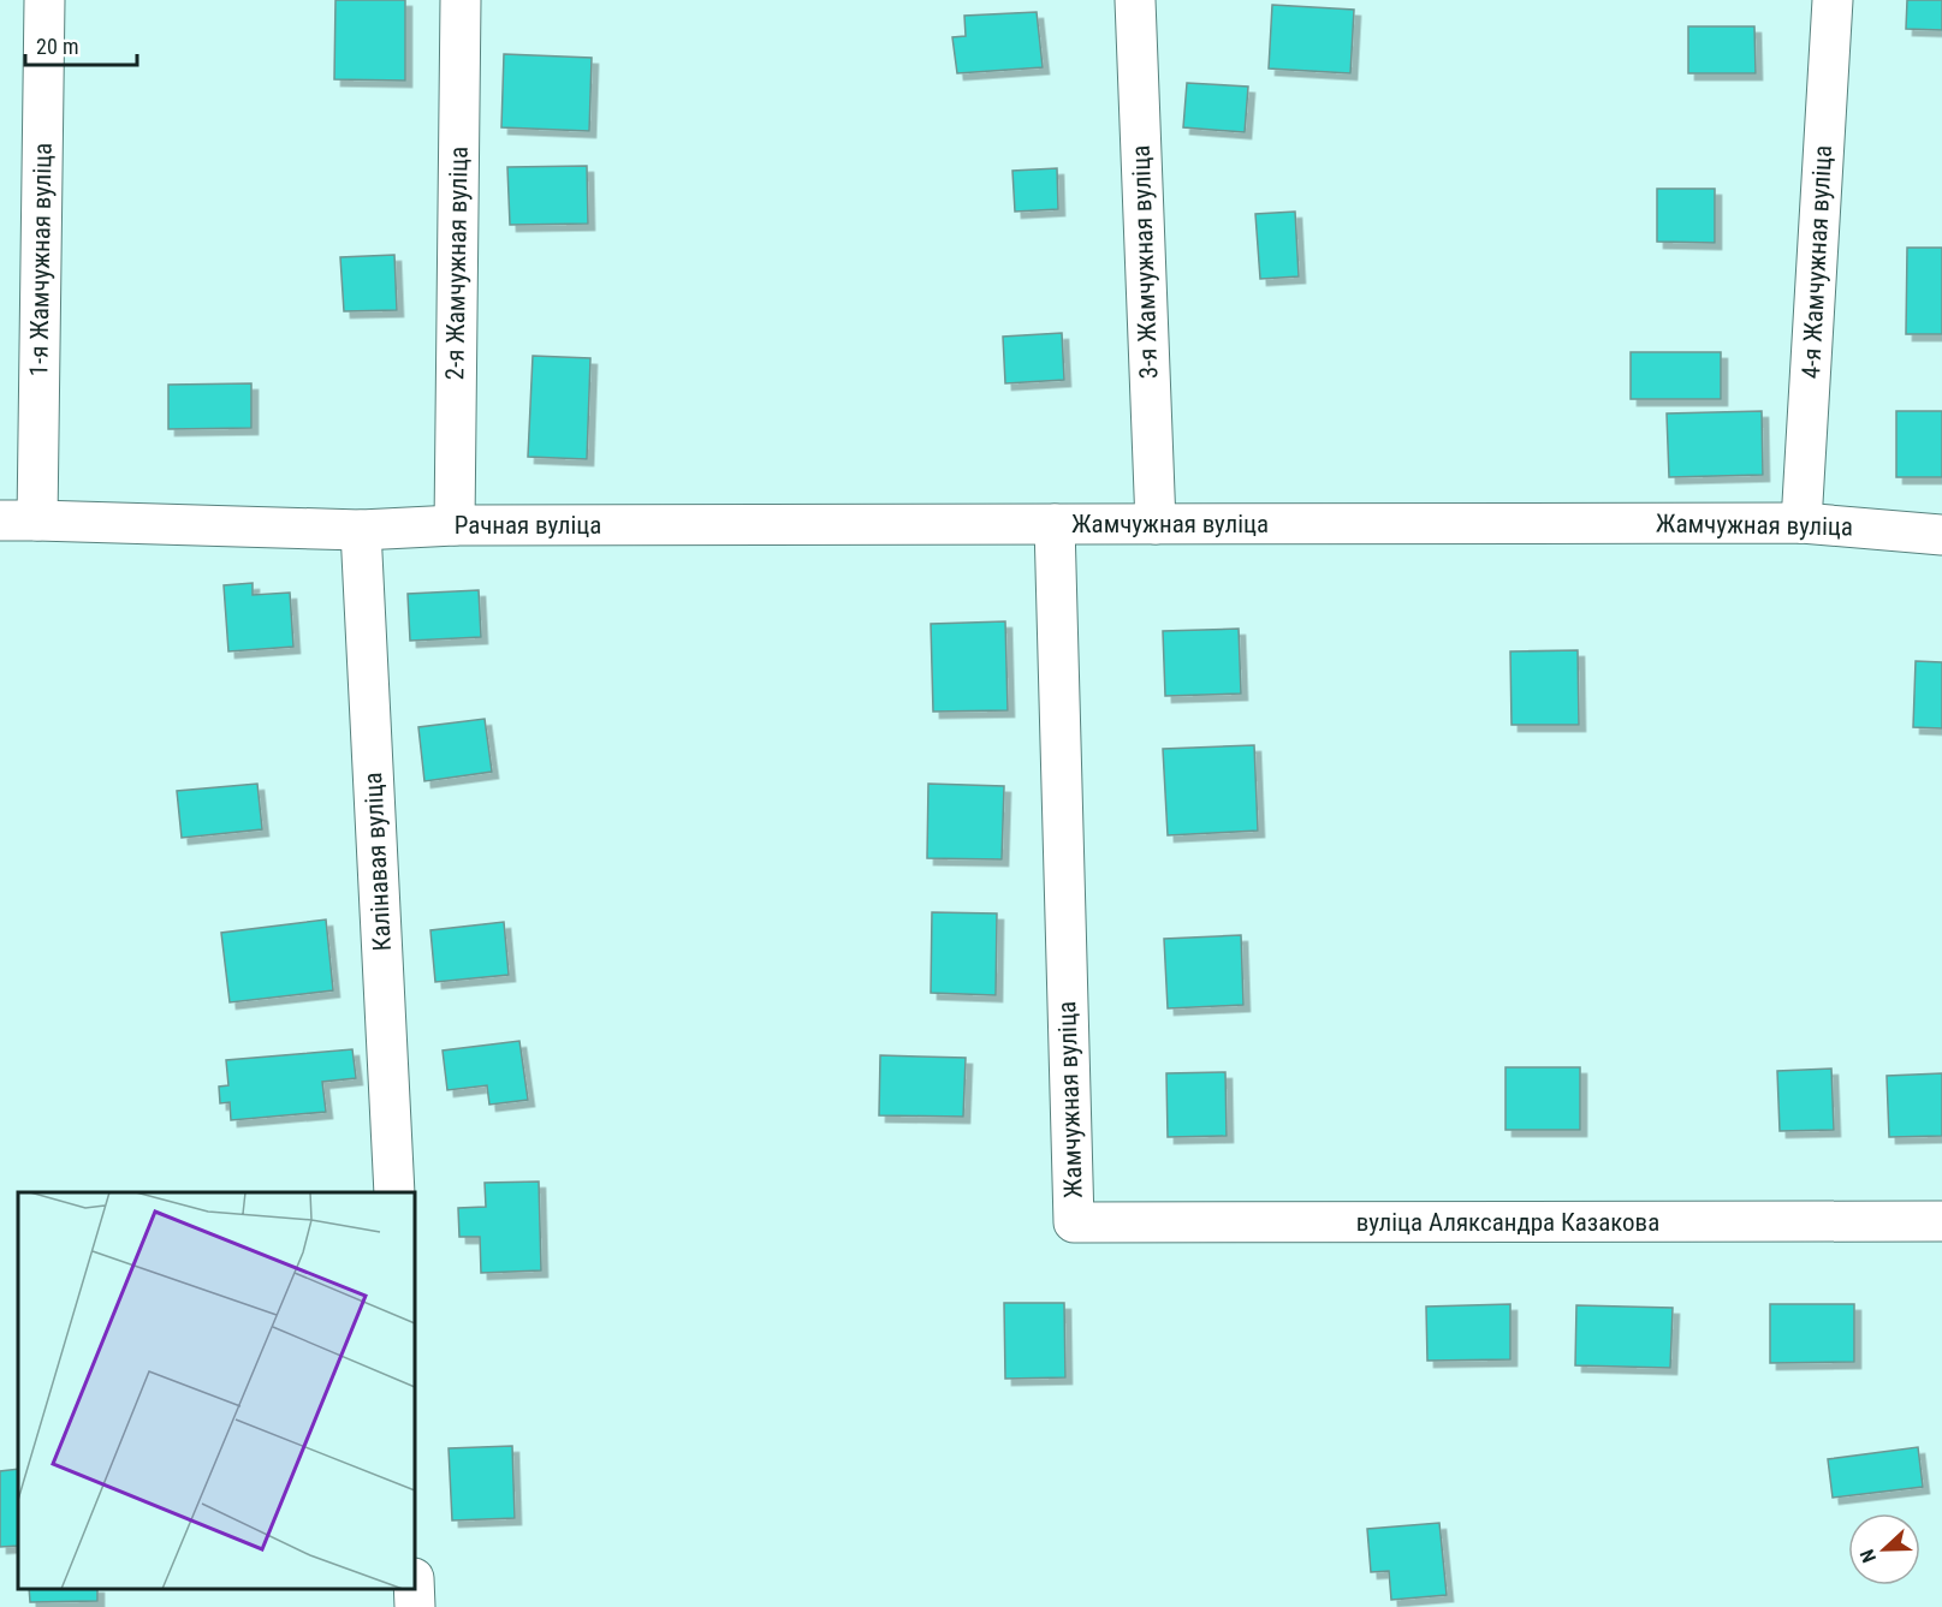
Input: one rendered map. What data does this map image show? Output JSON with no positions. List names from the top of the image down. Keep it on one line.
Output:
{"streets":{"street":["1-я Жамчужная вуліца","3-я Жамчужная вуліца","4-я Жамчужная вуліца","2-я Жамчужная вуліца","Жамчужная вуліца","Рачная вуліца","Калінавая вуліца","вуліца Аляксандра Казакова"]},"crossings":[["1-я Жамчужная вуліца","Рачная вуліца"],["3-я Жамчужная вуліца","Жамчужная вуліца"],["4-я Жамчужная вуліца","Жамчужная вуліца"],["2-я Жамчужная вуліца","Рачная вуліца"],["Жамчужная вуліца","Рачная вуліца"],["Жамчужная вуліца","вуліца Аляксандра Казакова"],["Рачная вуліца","Калінавая вуліца"]],"scale_bar":"20 m","north":"left"}
